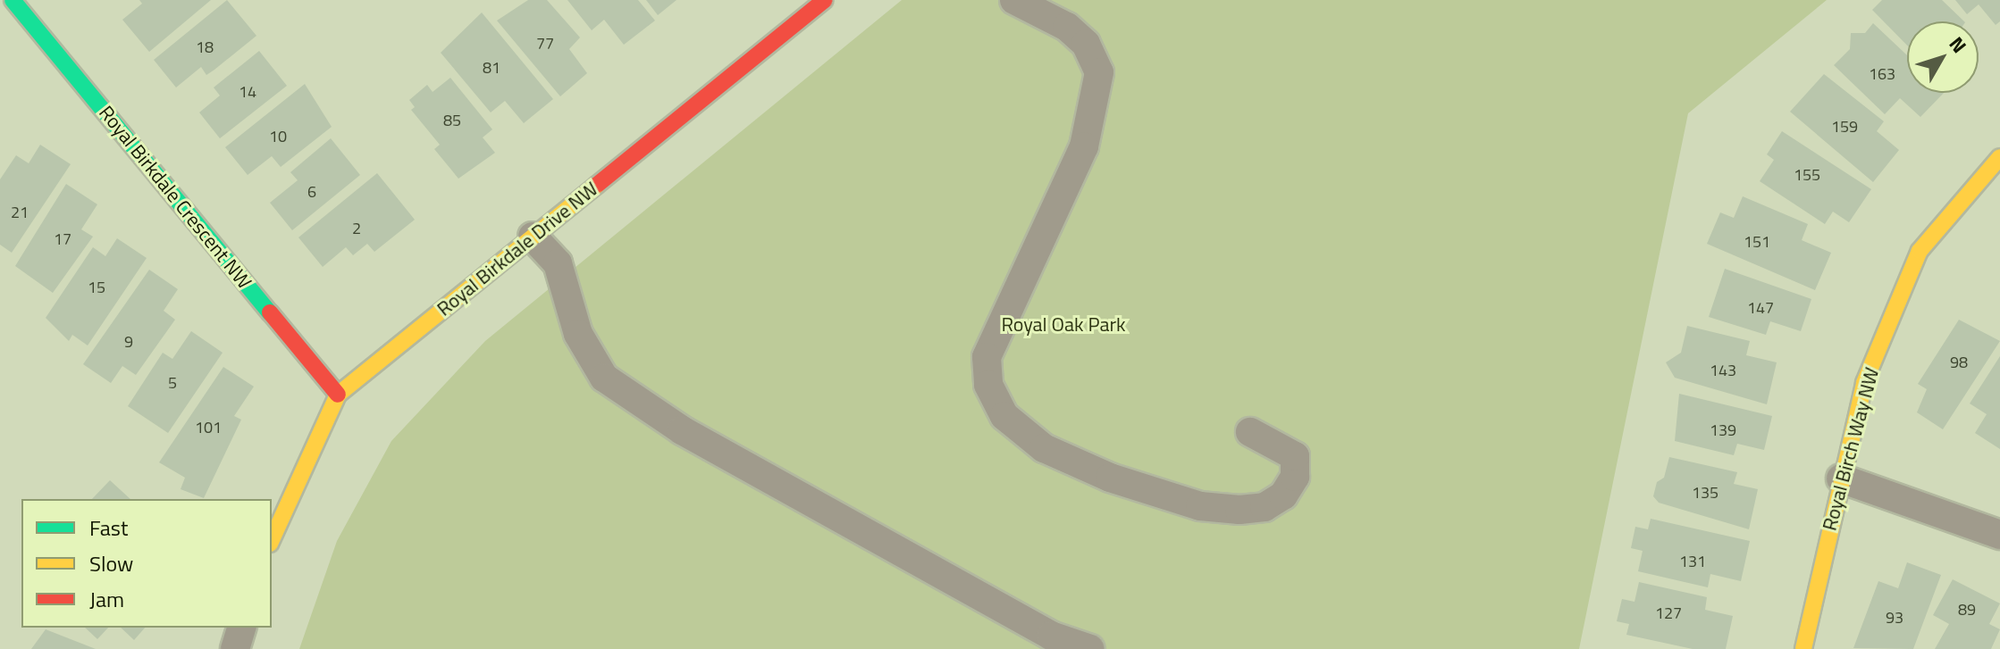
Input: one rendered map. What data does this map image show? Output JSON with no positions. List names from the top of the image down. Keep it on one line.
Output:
{"streets":{"street":["Royal Birkdale Crescent NW","Royal Birkdale Drive NW","Royal Birch Way NW"]},"crossings":[["Royal Birkdale Crescent NW","Royal Birkdale Drive NW"]],"parks":["Royal Oak Park"],"house_numbers":["77","18","81","163","14","85","159","10","155","6","21","2","17","151","15","147","9","98","143","5","101","139","135","131","89","127","93"],"legend":["Fast","Slow","Jam"],"north":"top right"}
